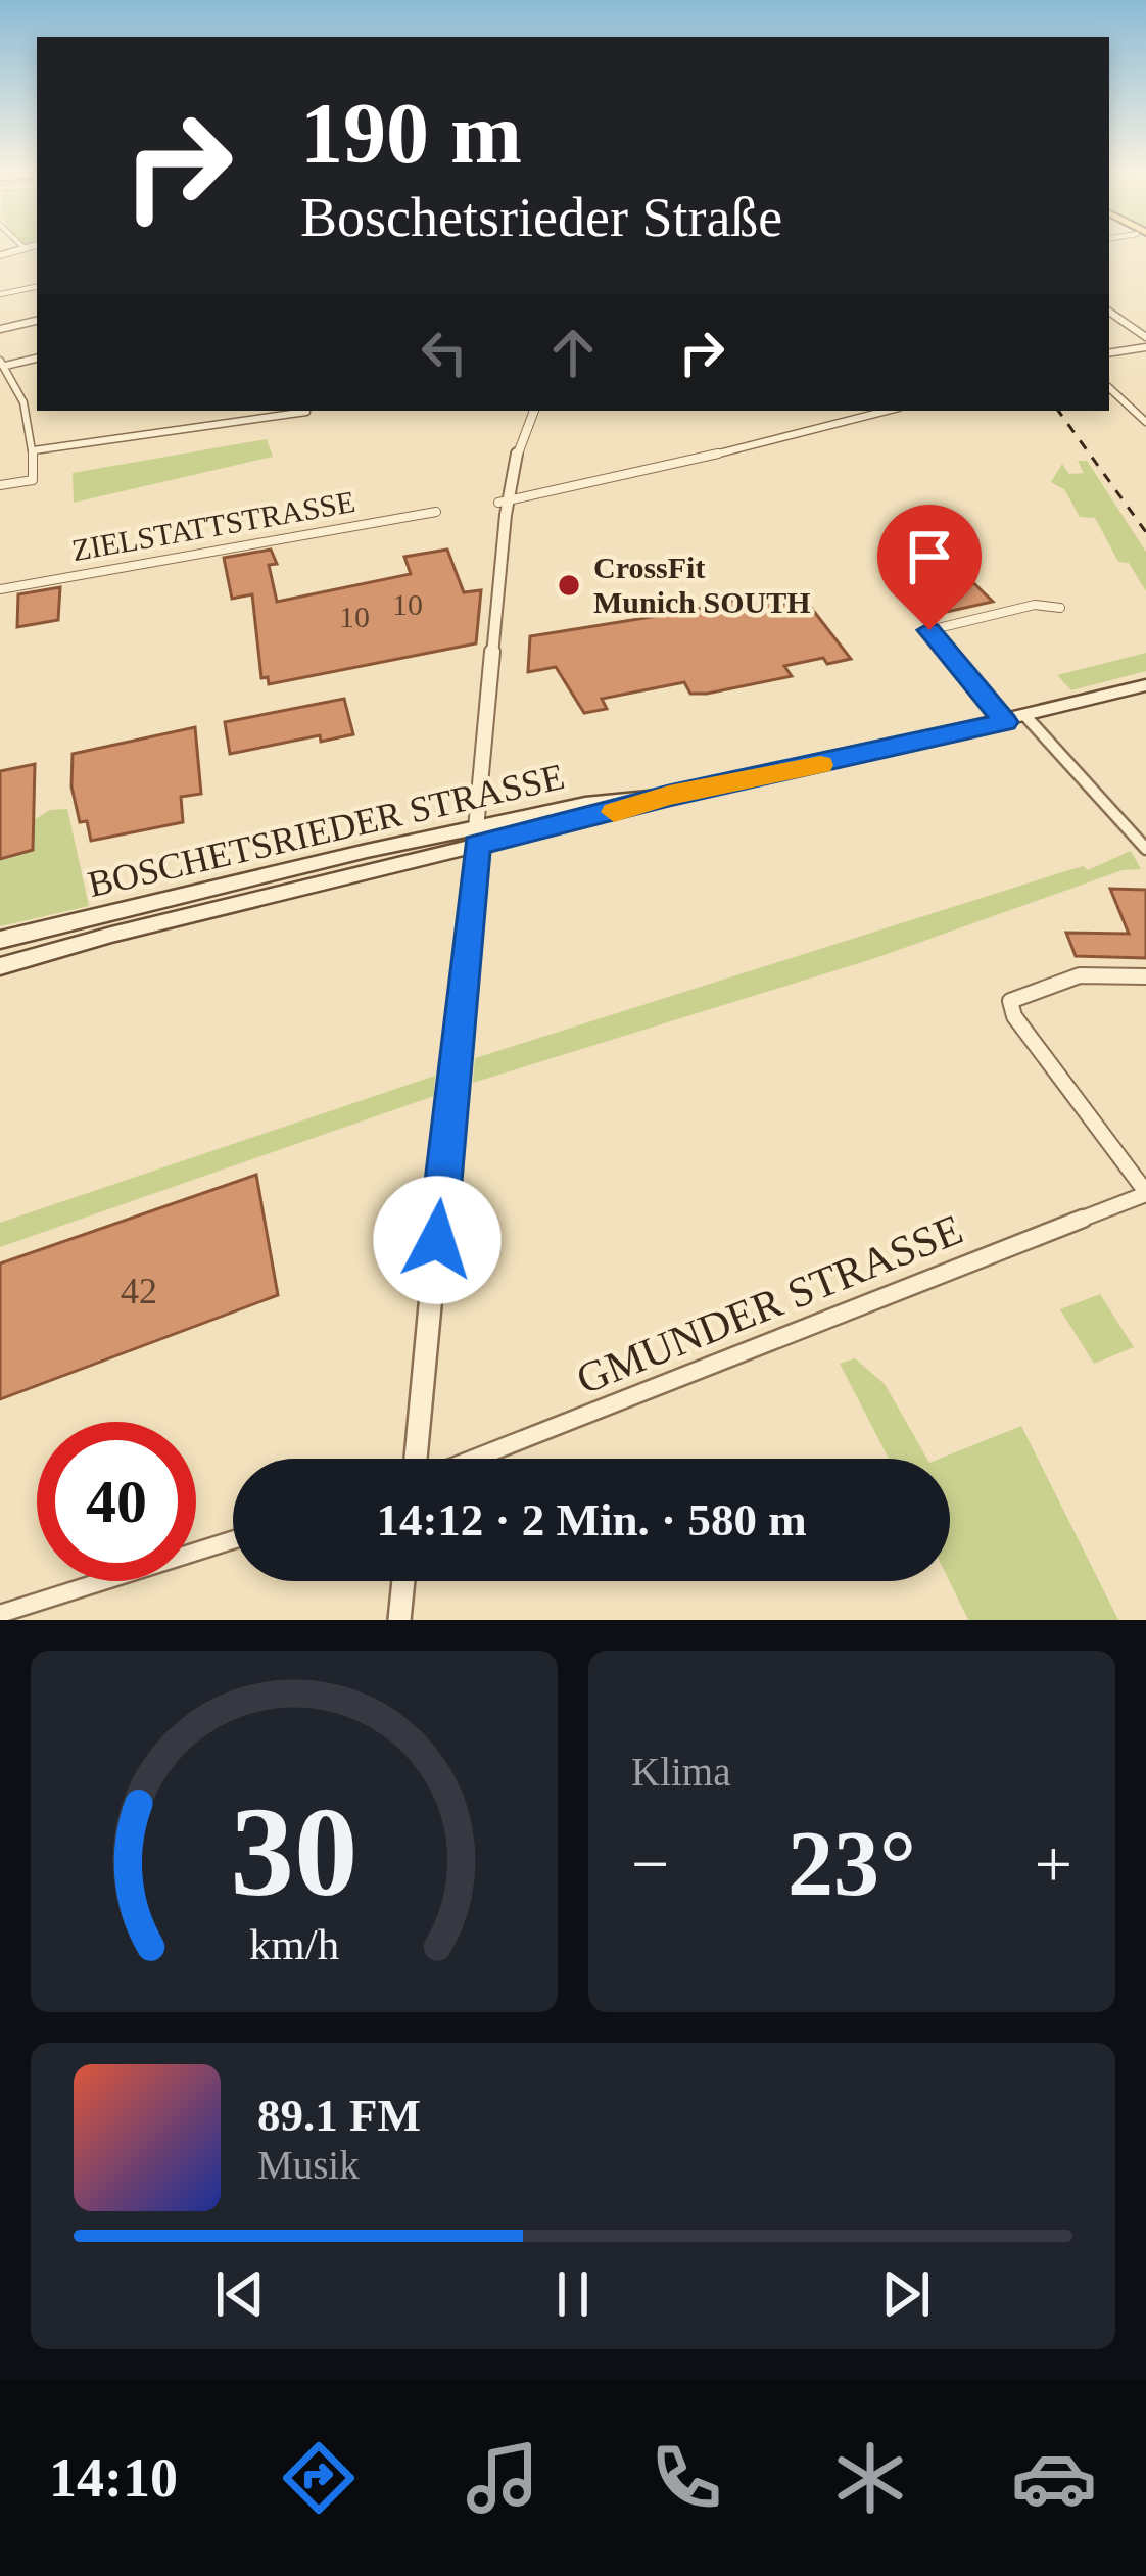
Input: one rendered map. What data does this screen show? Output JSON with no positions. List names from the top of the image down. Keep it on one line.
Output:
{"streets":{"main road":["BOSCHETSRIEDER STRASSE"],"street":["ZIELSTATTSTRASSE","GMUNDER STRASSE"]},"places":["CrossFit Munich SOUTH"],"house_numbers":["10","10","42"],"page":{"turn":["190 m","Boschetsrieder Straße"],"limit":"40","trip":"14:12 · 2 Min. · 580 m","tile":"Klima","heat":["−","23°","+"],"song":["89.1 FM","Musik"],"tabs":"14:10","gauge":["30","km/h"]}}
